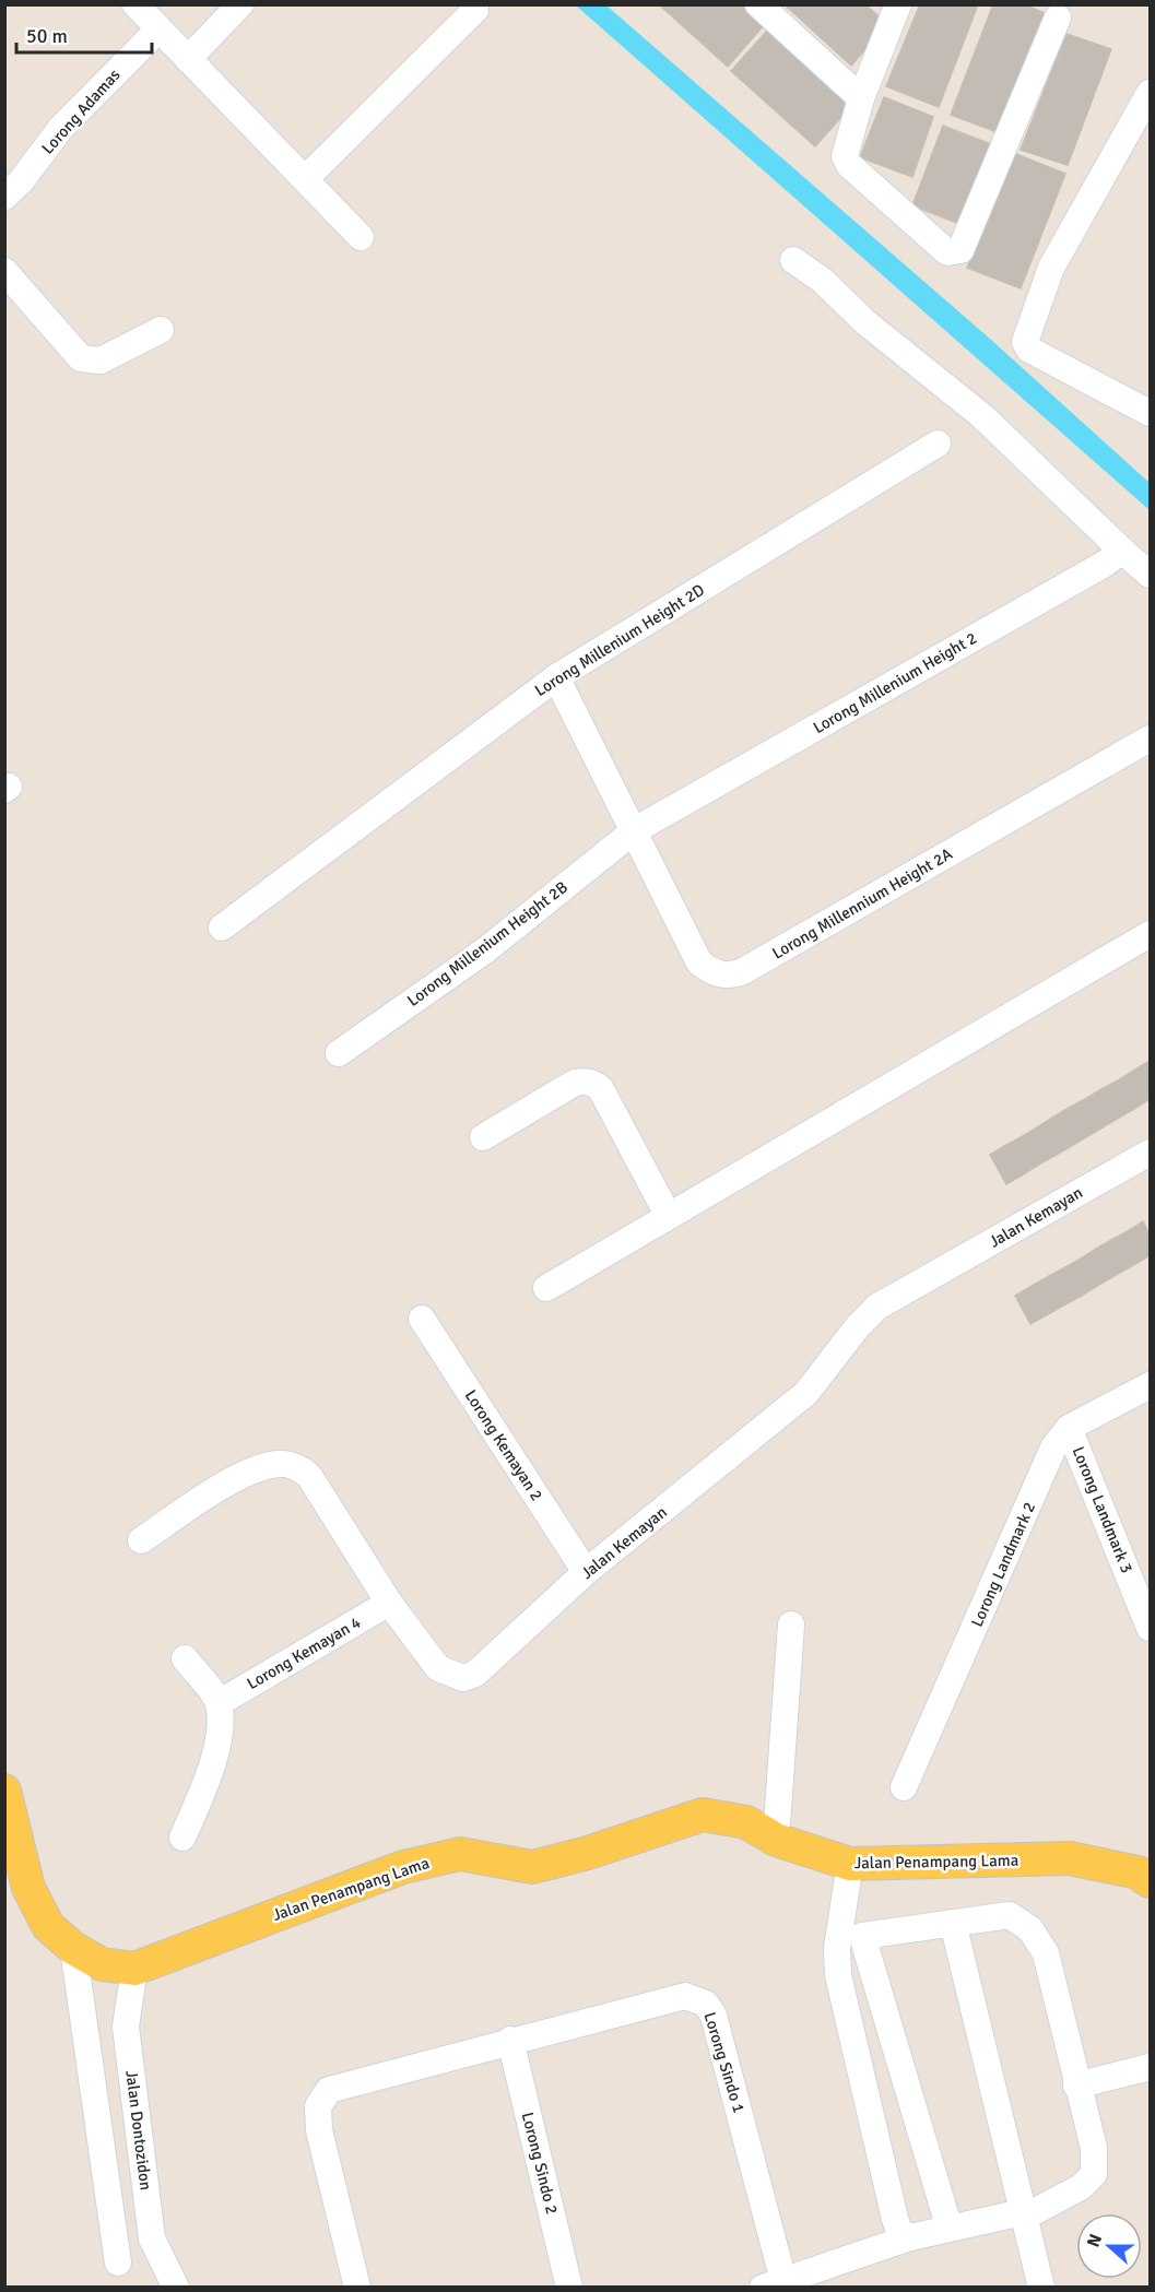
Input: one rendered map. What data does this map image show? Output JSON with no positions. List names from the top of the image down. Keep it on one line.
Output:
{"streets":{"main road":["Jalan Penampang Lama"],"street":["Lorong Adamas","Lorong Millenium Height 2D","Lorong Millenium Height 2","Lorong Millennium Height 2A","Lorong Millenium Height 2B","Jalan Kemayan","Lorong Kemayan 2","Lorong Landmark 3","Lorong Landmark 2","Lorong Kemayan 4","Lorong Sindo 1","Jalan Dontozidon","Lorong Sindo 2"]},"crossings":[["Lorong Millenium Height 2","Lorong Millennium Height 2A"],["Lorong Millenium Height 2","Lorong Millenium Height 2B"],["Lorong Millennium Height 2A","Lorong Millenium Height 2B"],["Jalan Kemayan","Lorong Kemayan 2"],["Jalan Kemayan","Lorong Kemayan 4"],["Lorong Landmark 3","Lorong Landmark 2"],["Jalan Penampang Lama","Jalan Dontozidon"],["Lorong Sindo 1","Lorong Sindo 2"]],"scale_bar":"50 m","north":"left"}
